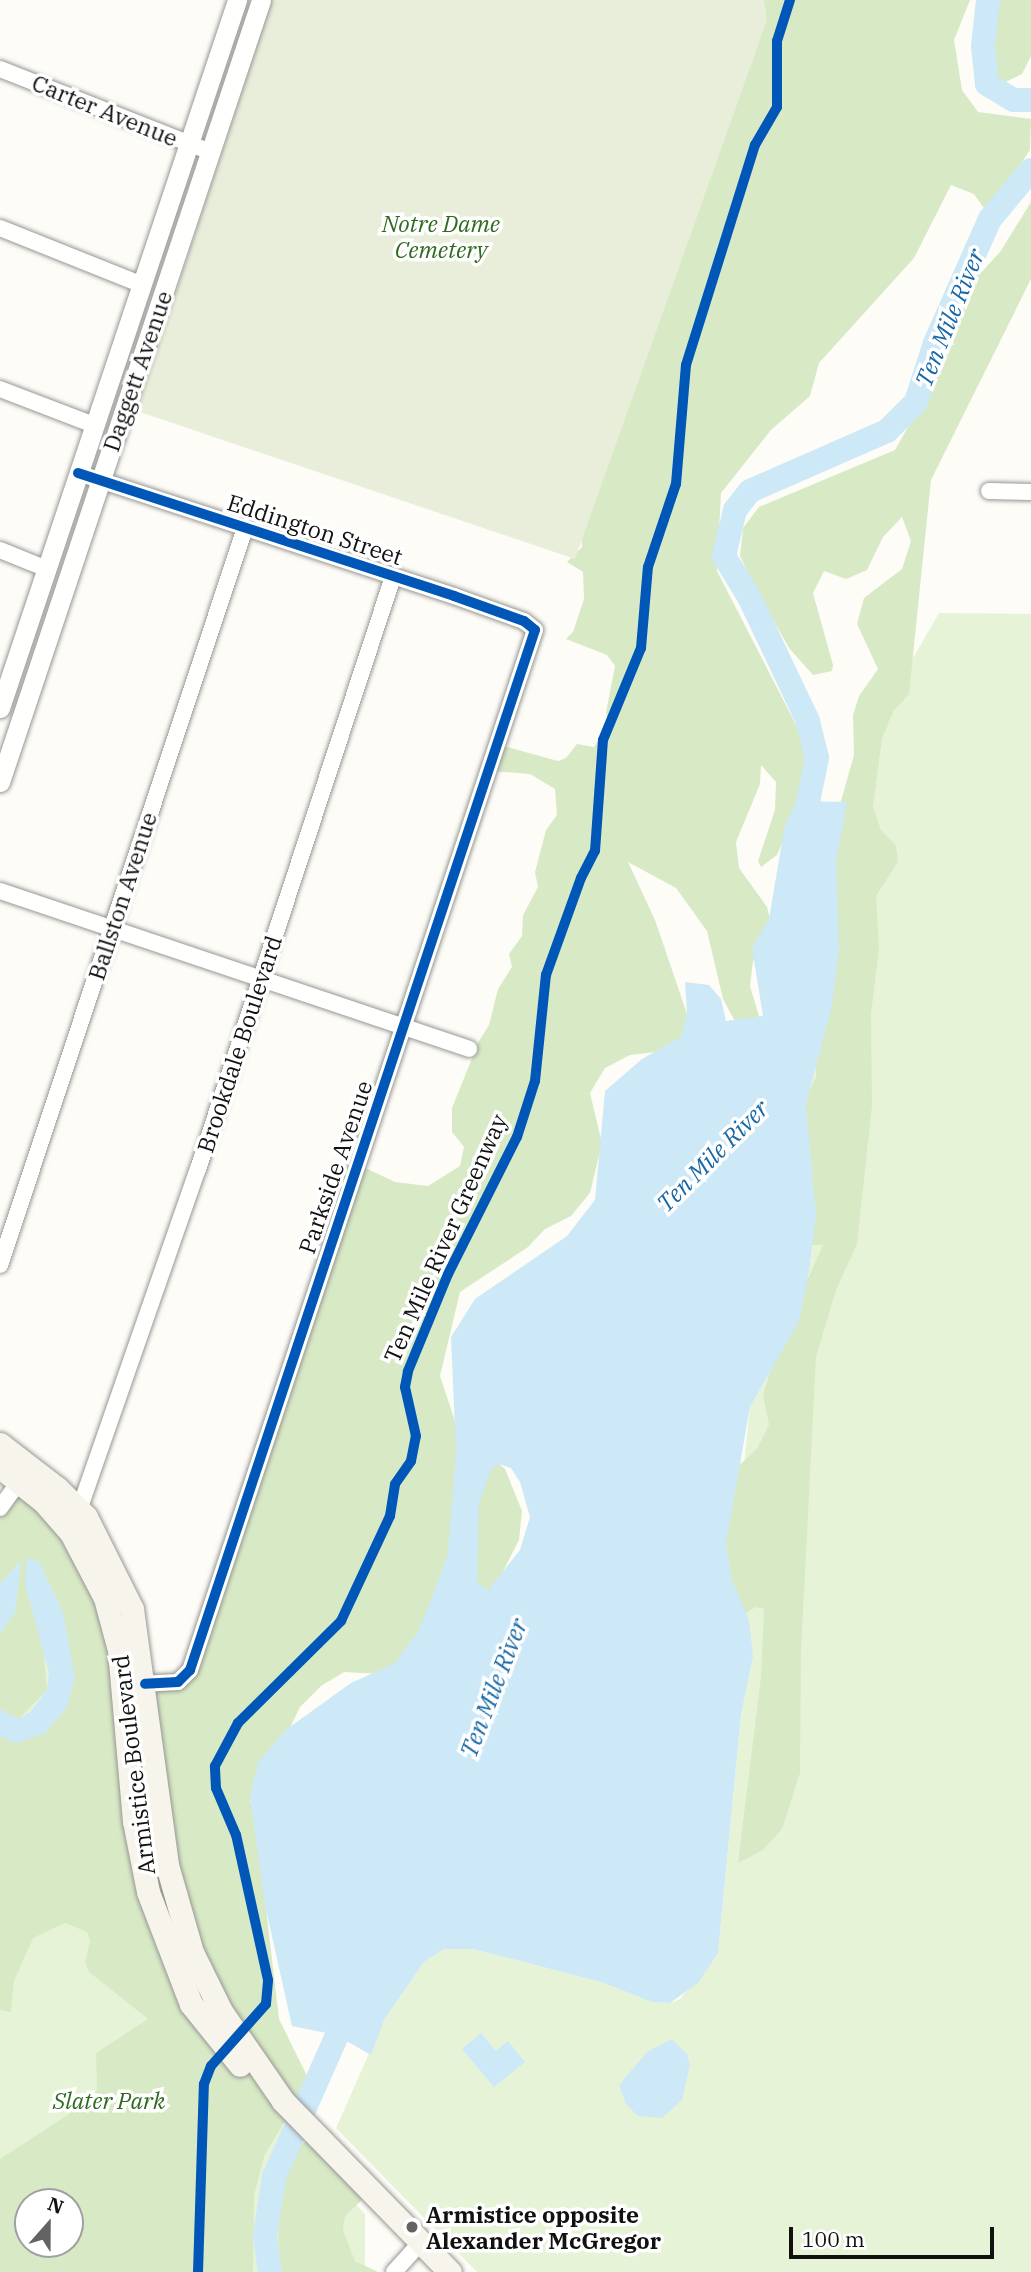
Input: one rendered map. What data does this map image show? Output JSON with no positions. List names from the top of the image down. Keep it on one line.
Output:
{"streets":{"main road":["Armistice Boulevard"],"street":["Carter Avenue","Daggett Avenue","Eddington Street","Ballston Avenue","Brookdale Boulevard","Parkside Avenue"],"cycle path":["Ten Mile River Greenway"]},"crossings":[["Carter Avenue","Daggett Avenue"],["Daggett Avenue","Eddington Street"],["Eddington Street","Ballston Avenue"],["Eddington Street","Brookdale Boulevard"],["Eddington Street","Parkside Avenue"],["Brookdale Boulevard","Armistice Boulevard"],["Parkside Avenue","Armistice Boulevard"]],"water":["Ten Mile River"],"parks":["Notre Dame Cemetery","Slater Park"],"places":["Armistice opposite Alexander McGregor"],"scale_bar":"100 m","north":"top"}
